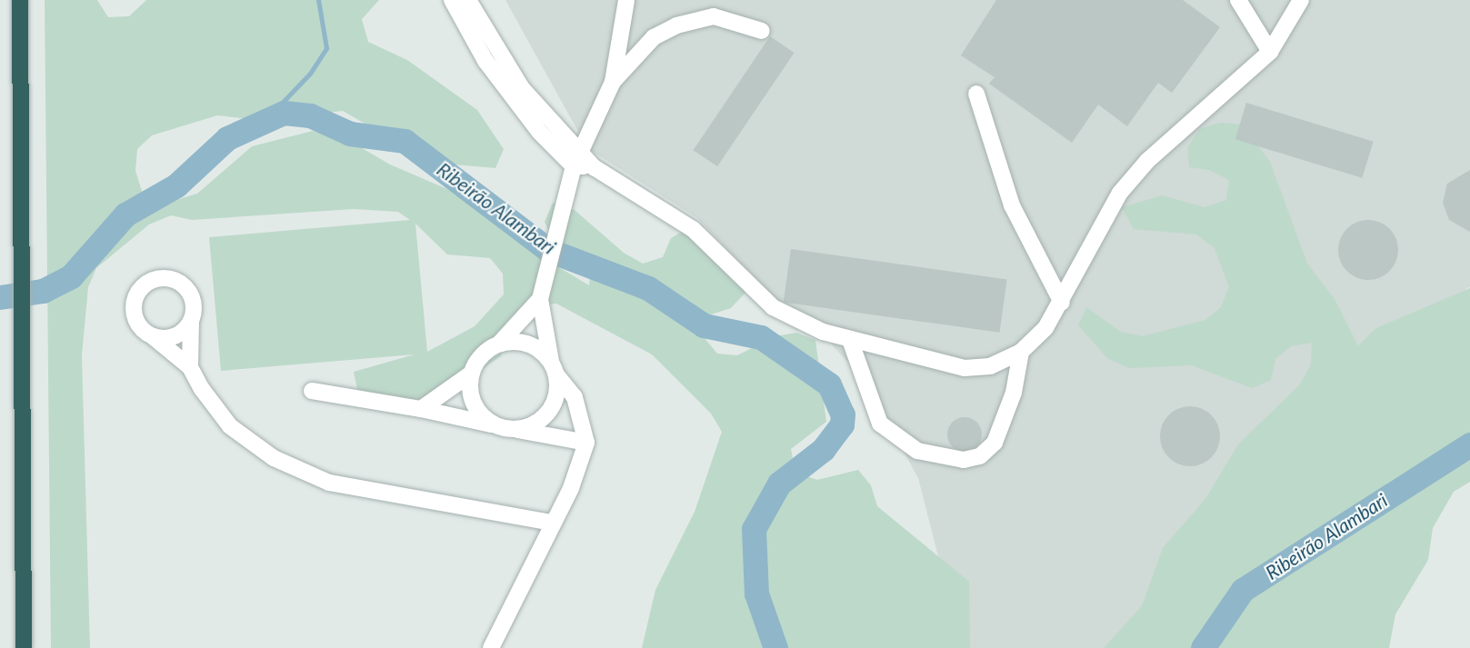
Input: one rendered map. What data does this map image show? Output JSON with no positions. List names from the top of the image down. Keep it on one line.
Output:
{"water":["Ribeirão Alambari"]}
